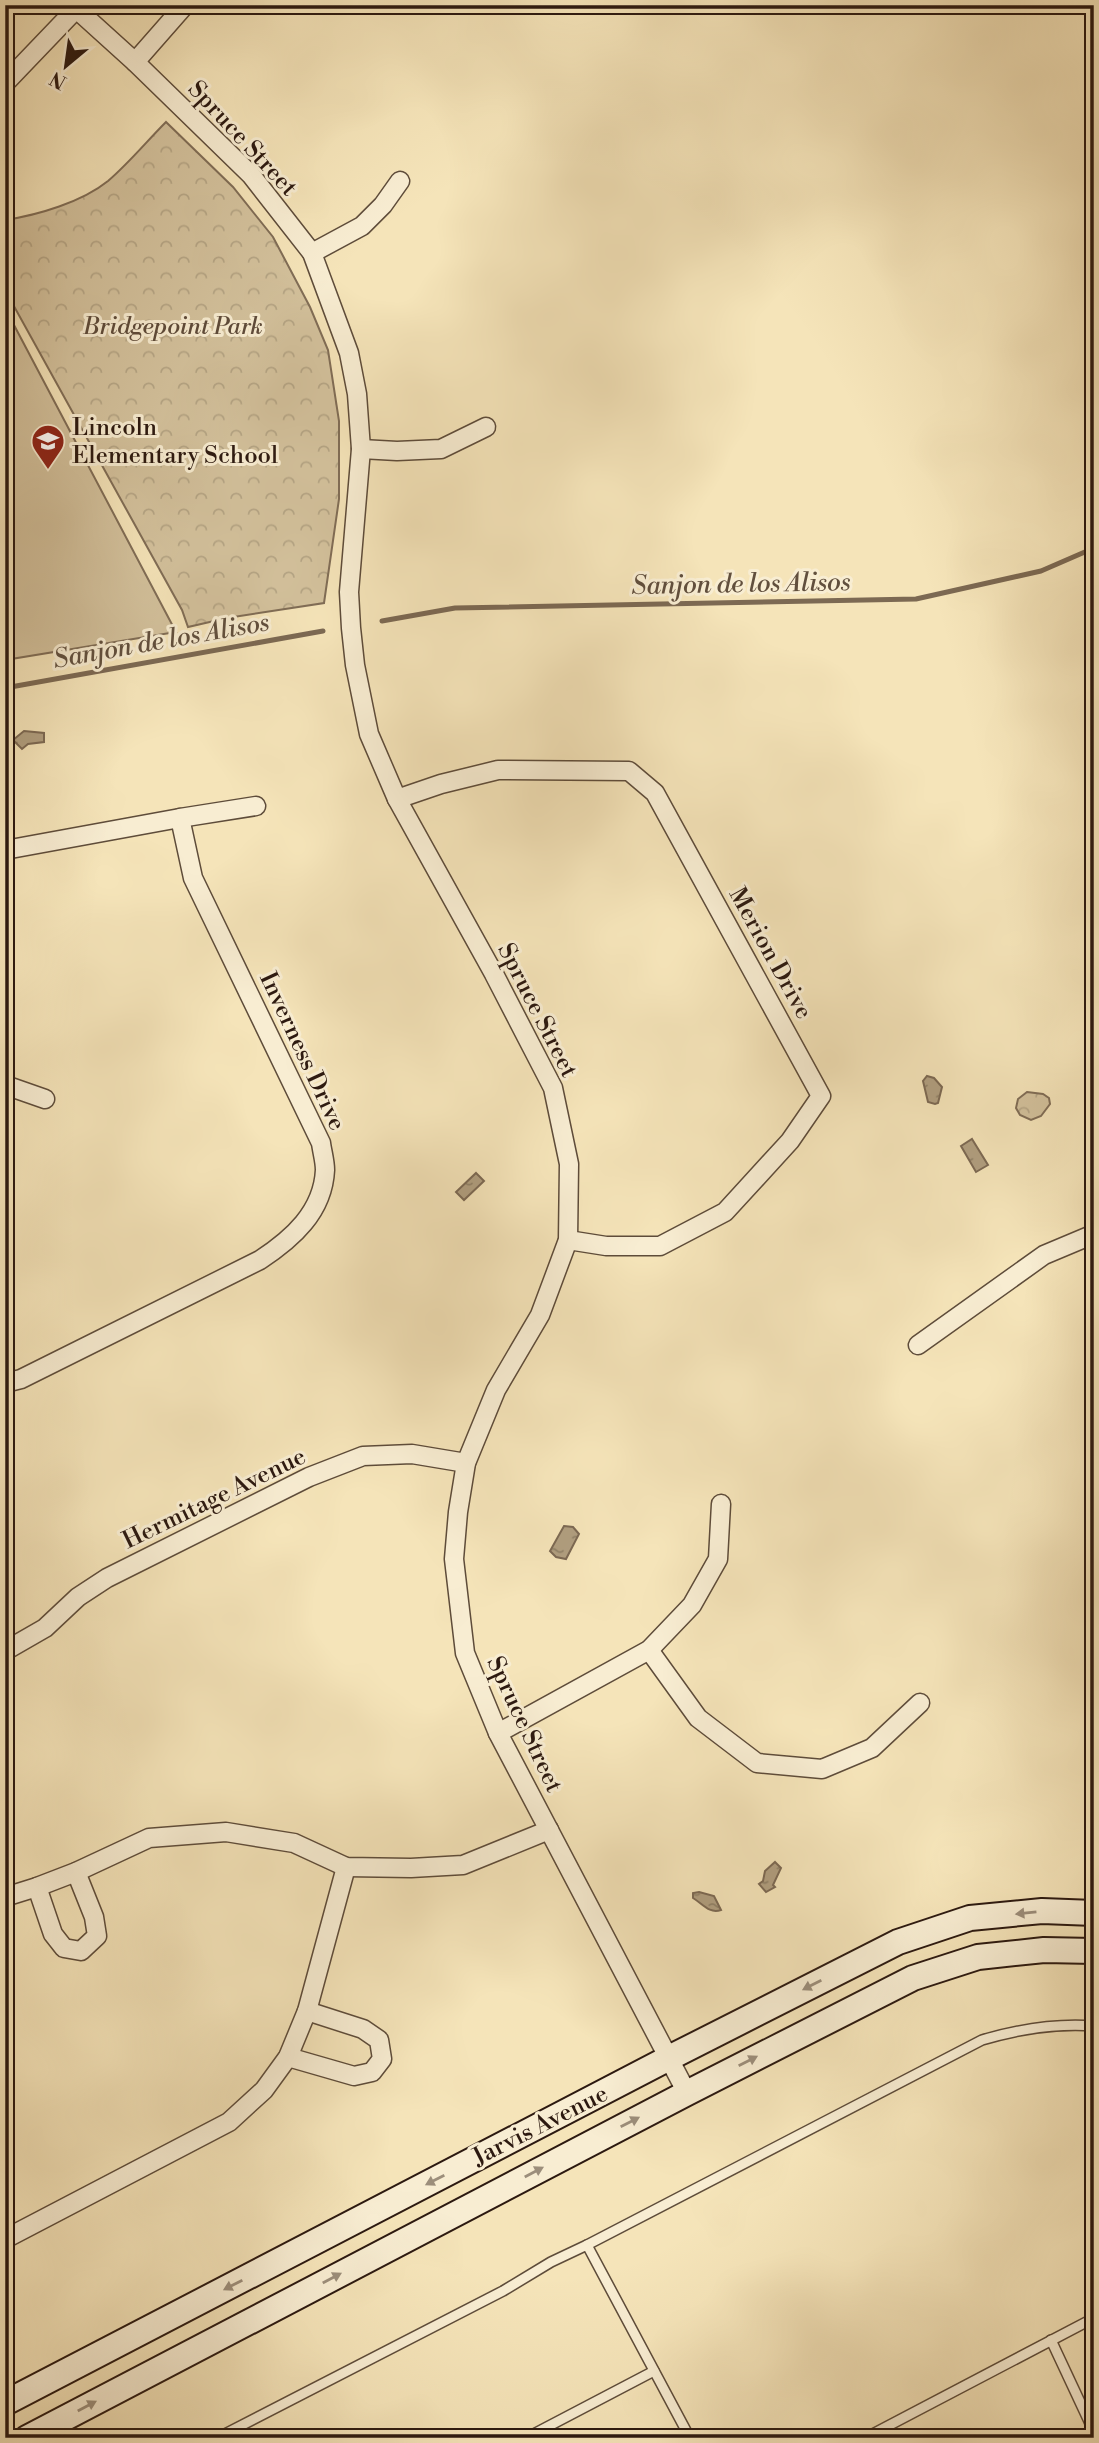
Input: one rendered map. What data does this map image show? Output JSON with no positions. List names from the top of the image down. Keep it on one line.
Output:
{"streets":{"main road":["Jarvis Avenue"],"street":["Spruce Street","Merion Drive","Inverness Drive","Hermitage Avenue"]},"crossings":[["Spruce Street","Merion Drive"],["Spruce Street","Hermitage Avenue"],["Spruce Street","Jarvis Avenue"]],"water":["Sanjon de los Alisos"],"parks":["Bridgepoint Park"],"places":{"school or university":["Lincoln Elementary School"]},"north":"bottom left"}
